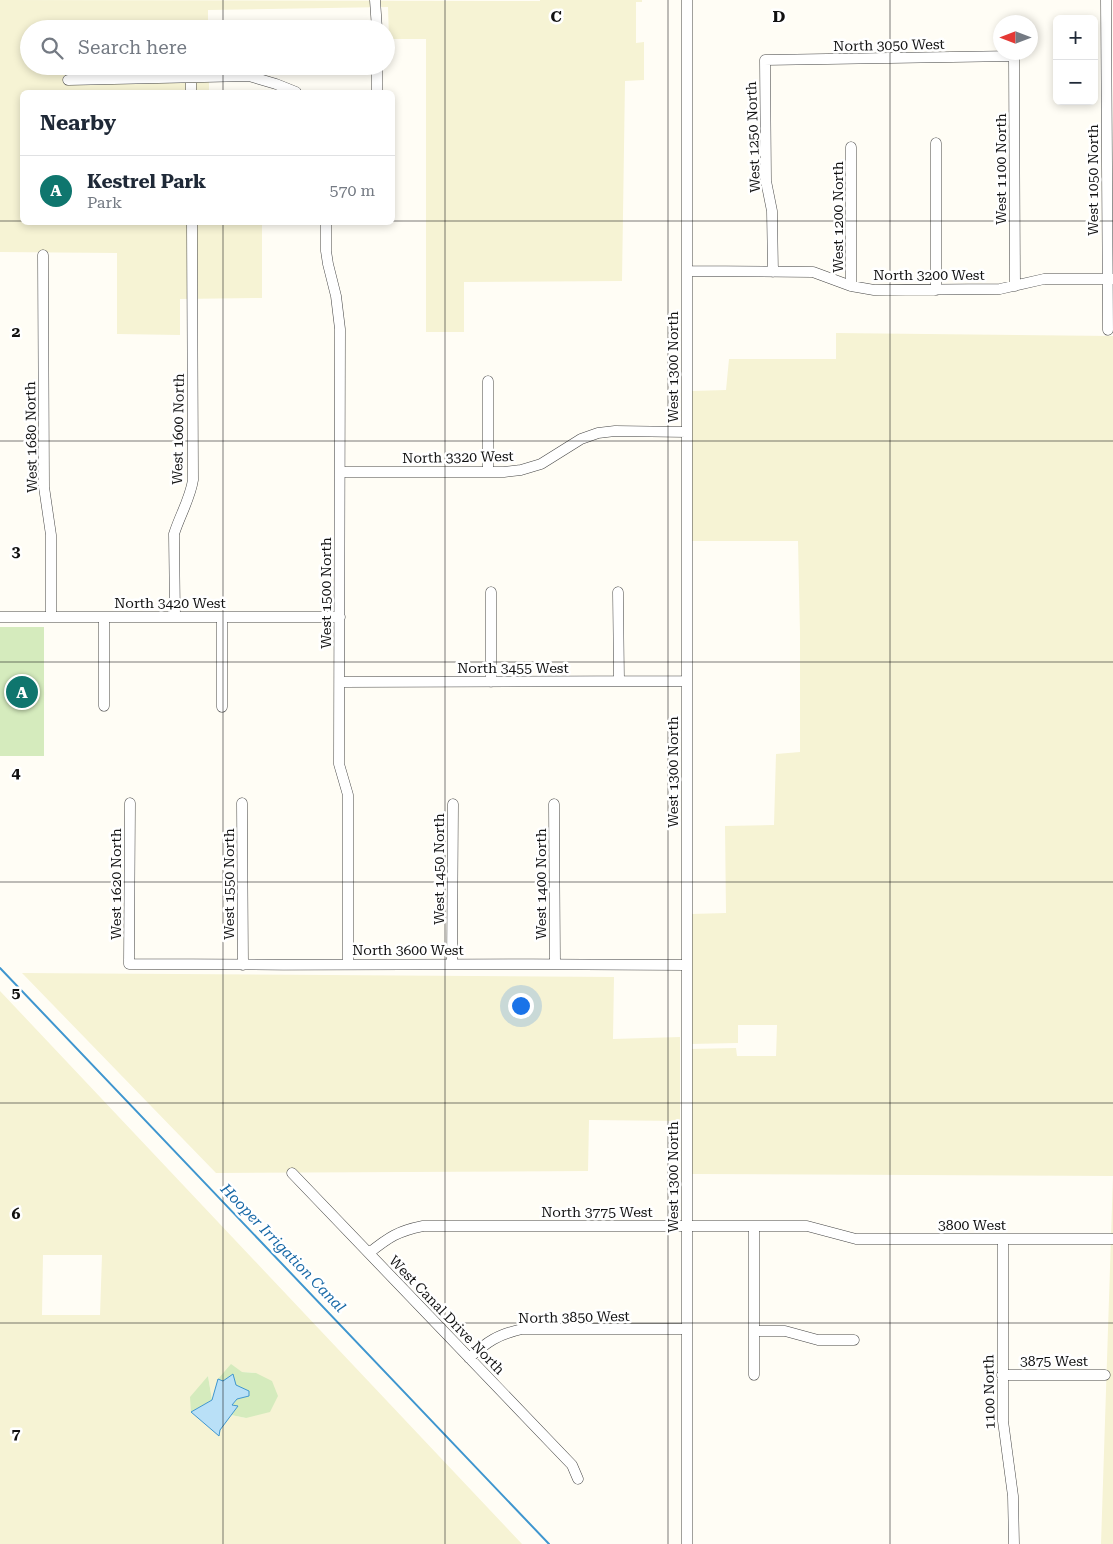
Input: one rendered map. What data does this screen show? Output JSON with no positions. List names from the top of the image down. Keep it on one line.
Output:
{"streets":{"street":["North 3050 West","West 1250 North","West 1100 North","West 1050 North","West 1200 North","North 3200 West","West 1300 North","West 1600 North","West 1680 North","North 3320 West","West 1500 North","North 3420 West","North 3455 West","West 1450 North","West 1620 North","West 1550 North","West 1400 North","North 3600 West","North 3775 West","3800 West","West Canal Drive North","North 3850 West","3875 West","1100 North"]},"crossings":[["North 3050 West","West 1250 North"],["West 1250 North","North 3200 West"],["West 1100 North","North 3200 West"],["West 1050 North","North 3200 West"],["West 1200 North","North 3200 West"],["North 3200 West","West 1300 North"],["West 1300 North","North 3320 West"],["West 1300 North","North 3455 West"],["West 1300 North","North 3600 West"],["West 1300 North","North 3775 West"],["West 1300 North","North 3850 West"],["West 1600 North","North 3420 West"],["West 1680 North","North 3420 West"],["North 3320 West","West 1500 North"],["West 1500 North","North 3420 West"],["West 1500 North","North 3455 West"],["West 1500 North","North 3600 West"],["West 1450 North","North 3600 West"],["West 1620 North","North 3600 West"],["West 1550 North","North 3600 West"],["West 1400 North","North 3600 West"],["North 3775 West","3800 West"],["North 3775 West","West Canal Drive North"],["3800 West","1100 North"],["West Canal Drive North","North 3850 West"],["3875 West","1100 North"]],"water":["Hooper Irrigation Canal"],"north":"left","page":{"map_buttons":["+","−"],"search":"Search here","heading":"Nearby","list":[{"mark":"A","name":"Kestrel Park","note":"Park","value":"570 m"}],"pins":"A"},"grid":{"columns":["C","D"],"rows":["2","3","4","5","6","7"]}}
